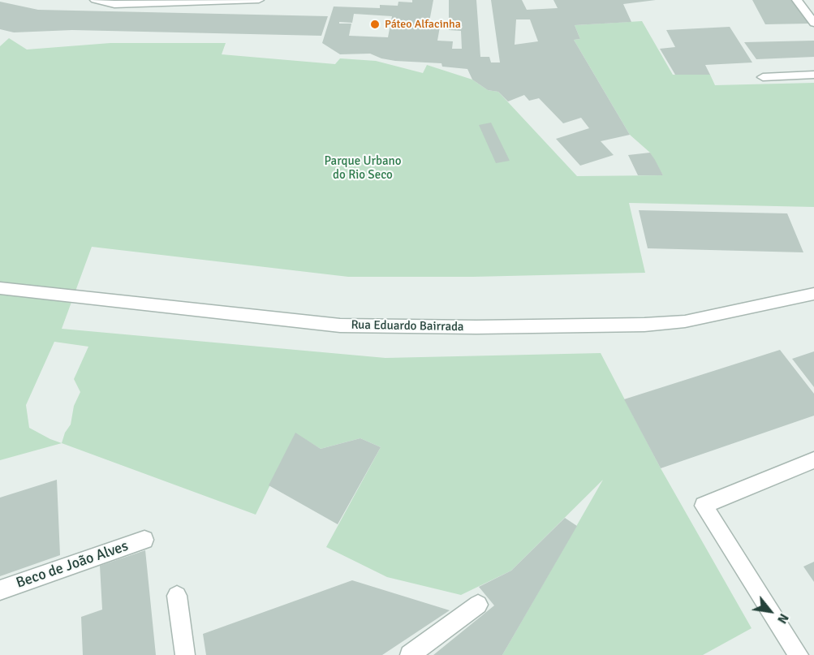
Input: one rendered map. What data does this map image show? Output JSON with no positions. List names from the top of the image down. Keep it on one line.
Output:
{"streets":{"street":["Rua Eduardo Bairrada","Beco de João Alves"]},"parks":["Parque Urbano do Rio Seco"],"places":["Páteo Alfacinha"],"north":"bottom right"}
